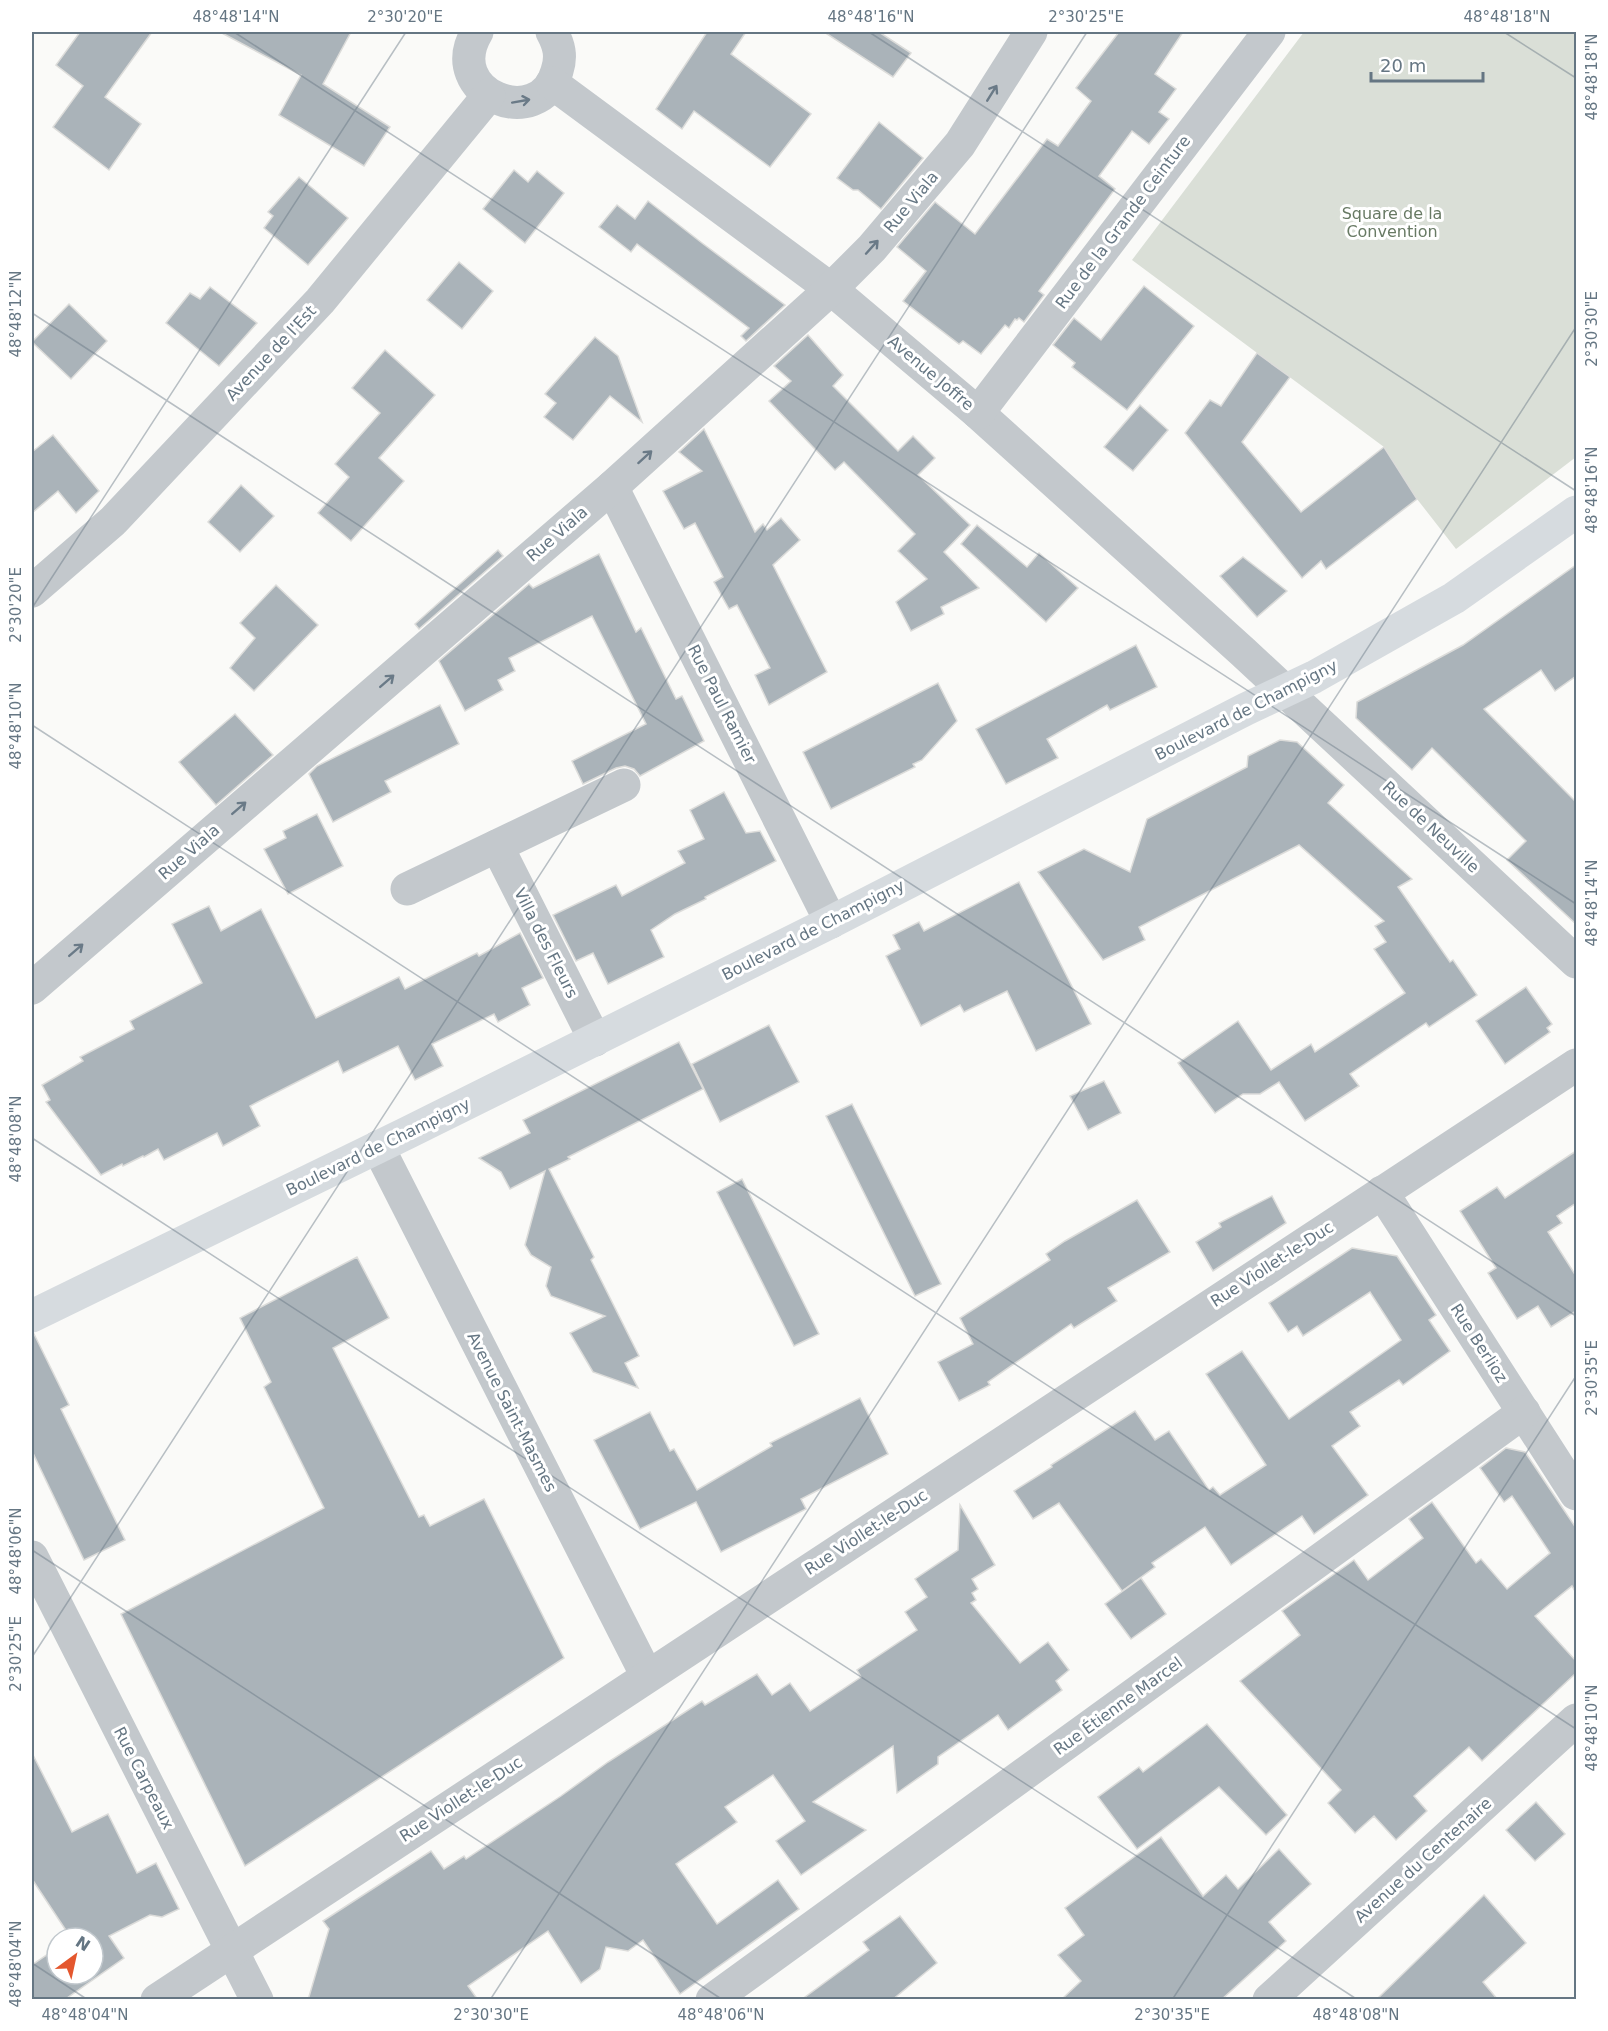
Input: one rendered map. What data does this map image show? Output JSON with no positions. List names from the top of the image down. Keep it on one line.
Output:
{"streets":{"main road":["Boulevard de Champigny"],"street":["Rue Viala","Rue de la Grande Ceinture","Avenue de l'Est","Avenue Joffre","Rue Paul Ramier","Rue de Neuville","Villa des Fleurs","Rue Viollet-le-Duc","Rue Berlioz","Avenue Saint-Masmes","Rue Étienne Marcel","Rue Carpeaux","Avenue du Centenaire"]},"crossings":[["Rue Viala","Avenue Joffre"],["Rue Viala","Rue Paul Ramier"],["Rue de la Grande Ceinture","Avenue Joffre"],["Avenue Joffre","Boulevard de Champigny"],["Avenue Joffre","Rue de Neuville"],["Rue Paul Ramier","Boulevard de Champigny"],["Boulevard de Champigny","Rue de Neuville"],["Boulevard de Champigny","Villa des Fleurs"],["Boulevard de Champigny","Avenue Saint-Masmes"],["Rue Viollet-le-Duc","Rue Berlioz"],["Rue Viollet-le-Duc","Avenue Saint-Masmes"],["Rue Viollet-le-Duc","Rue Carpeaux"],["Rue Berlioz","Rue Étienne Marcel"]],"one_way":["Rue Viala"],"parks":["Square de la Convention"],"scale_bar":"20 m","north":"top right","coordinates":["48°48'14\"N","2°30'20\"E","48°48'16\"N","2°30'25\"E","48°48'18\"N","48°48'12\"N","2°30'30\"E","48°48'10\"N","48°48'08\"N","2°30'35\"E","48°48'06\"N","48°48'04\"N"]}
